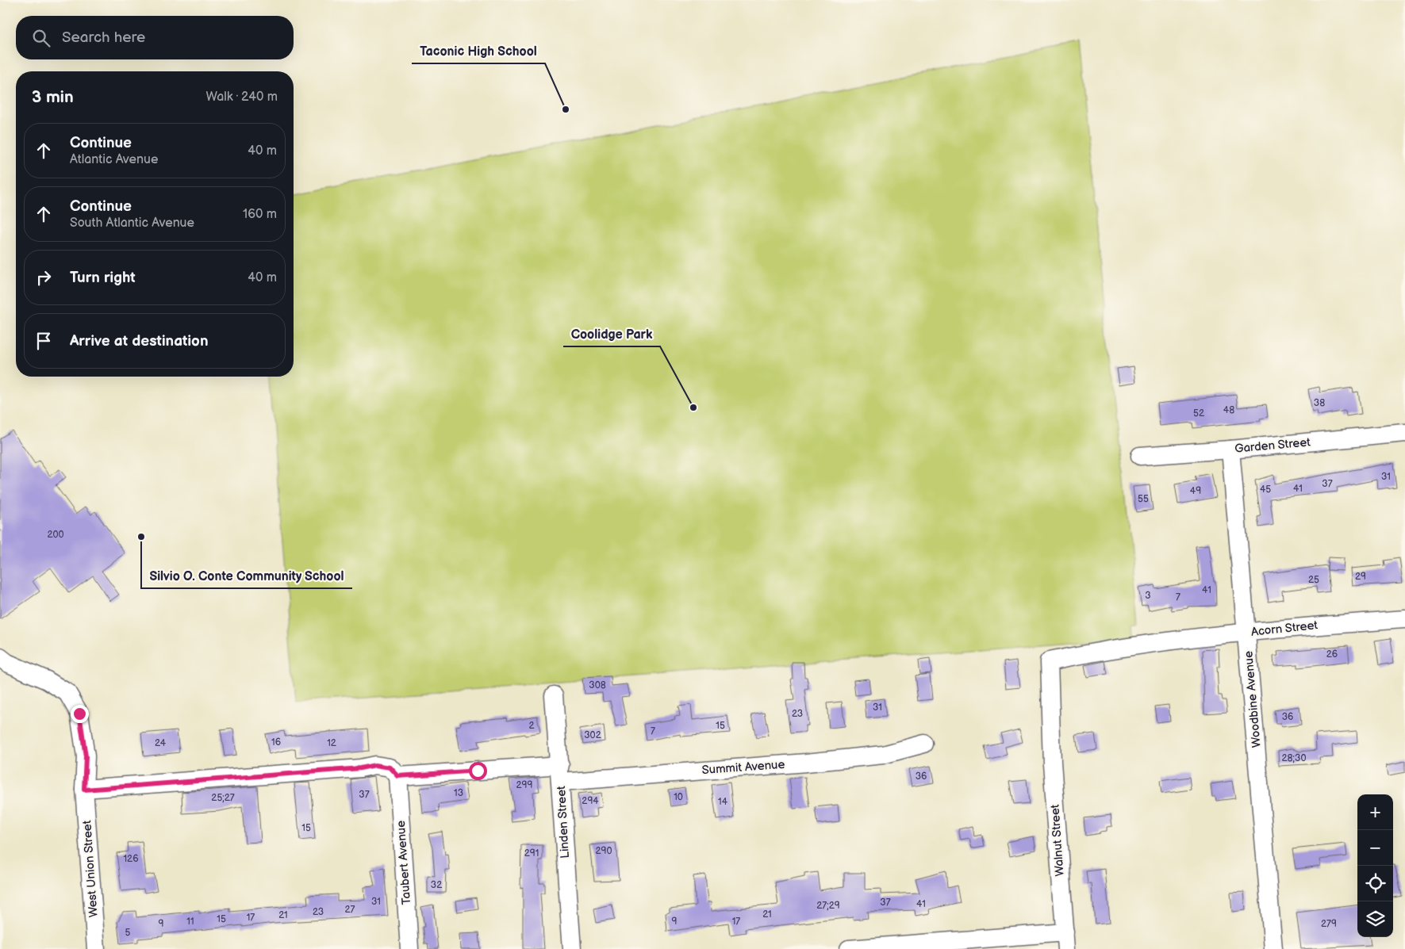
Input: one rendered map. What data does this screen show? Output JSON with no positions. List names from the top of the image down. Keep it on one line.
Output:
{"streets":{"street":["Garden Street","Acorn Street","Woodbine Avenue","Summit Avenue","Linden Street","Walnut Street","Taubert Avenue","West Union Street"]},"crossings":[["Garden Street","Woodbine Avenue"],["Acorn Street","Woodbine Avenue"],["Acorn Street","Walnut Street"],["Summit Avenue","Linden Street"],["Summit Avenue","Taubert Avenue"]],"places":["Taconic High School","Coolidge Park","Silvio O. Conte Community School"],"house_numbers":["38","48","52","31","37","41","45","49","55","200","29","25","41","3","7","26","308","31","23","36","2","15","7","302","16","24","12","28;30","36","299","13","37","10","25;27","294","14","15","290","291","126","32","31","37","41","27;29","27","23","21","21","17","15","11","9","17","9","279","5"],"page":{"search":"Search here","heading":["3 min","Walk · 240 m"],"list":[["Continue","Atlantic Avenue","40 m"],["Continue","South Atlantic Avenue","160 m"],["Turn right","40 m"],"Arrive at destination"],"map_buttons":["+","−"]}}
